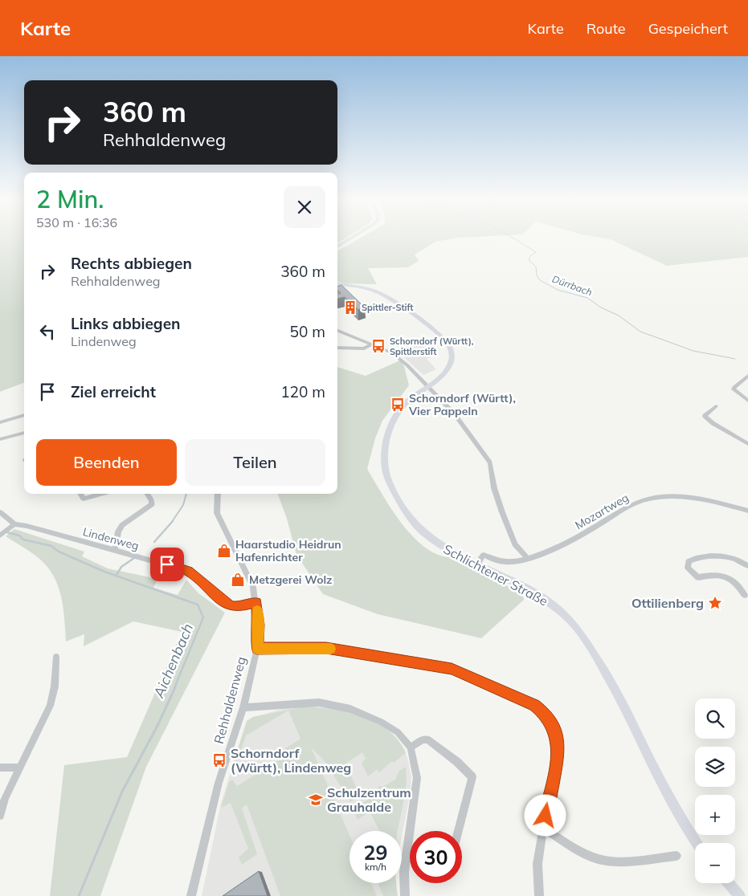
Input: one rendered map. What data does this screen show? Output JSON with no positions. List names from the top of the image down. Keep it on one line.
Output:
{"streets":{"main road":["Schlichtener Straße"],"street":["Mozartweg","Lindenweg","Rehhaldenweg"]},"crossings":[["Mozartweg","Schlichtener Straße"],["Lindenweg","Rehhaldenweg"]],"water":["Dürrbach","Aichenbach"],"places":{"building":["Spittler-Stift"],"bus stop":["Schorndorf (Württ), Spittlerstift","Schorndorf (Württ), Vier Pappeln","Schorndorf (Württ), Lindenweg"],"shop":["Haarstudio Heidrun Hafenrichter","Metzgerei Wolz"],"place":["Ottilienberg"],"school or university":["Schulzentrum Grauhalde"]},"page":{"header":"Karte","nav":["Karte","Route","Gespeichert"],"turn":["360 m","Rehhaldenweg"],"heading":["2 Min.","530 m · 16:36"],"list":[{"name":"Rechts abbiegen","note":"Rehhaldenweg","value":"360 m"},{"name":"Links abbiegen","note":"Lindenweg","value":"50 m"},{"name":"Ziel erreicht","value":"120 m"}],"buttons":["Beenden","Teilen"],"map_buttons":["+","−"],"speed":"29 km/h","limit":"30"}}
